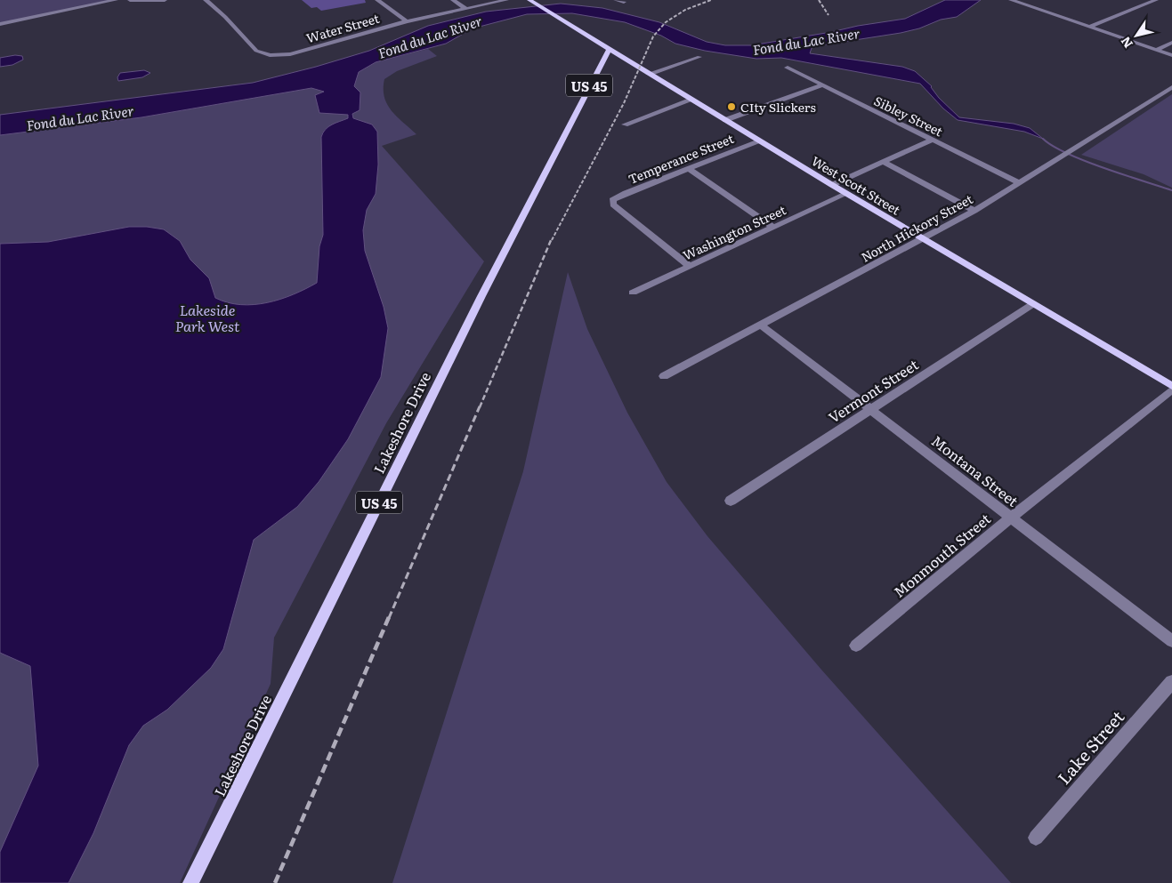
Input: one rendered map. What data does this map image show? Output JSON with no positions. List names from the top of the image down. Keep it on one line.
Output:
{"streets":{"main road":["US 45","West Scott Street","Lakeshore Drive"],"street":["Water Street","Sibley Street","Temperance Street","North Hickory Street","Washington Street","Vermont Street","Montana Street","Monmouth Street","Lake Street"]},"crossings":[["Sibley Street","North Hickory Street"],["Temperance Street","West Scott Street"],["Temperance Street","Washington Street"],["West Scott Street","North Hickory Street"],["West Scott Street","Washington Street"],["West Scott Street","Vermont Street"],["West Scott Street","Lakeshore Drive"],["West Scott Street","Monmouth Street"],["North Hickory Street","Montana Street"],["Vermont Street","Montana Street"],["Montana Street","Monmouth Street"]],"water":["Fond du Lac River"],"parks":["Lakeside Park West"],"places":["CIty Slickers"],"north":"bottom left"}
